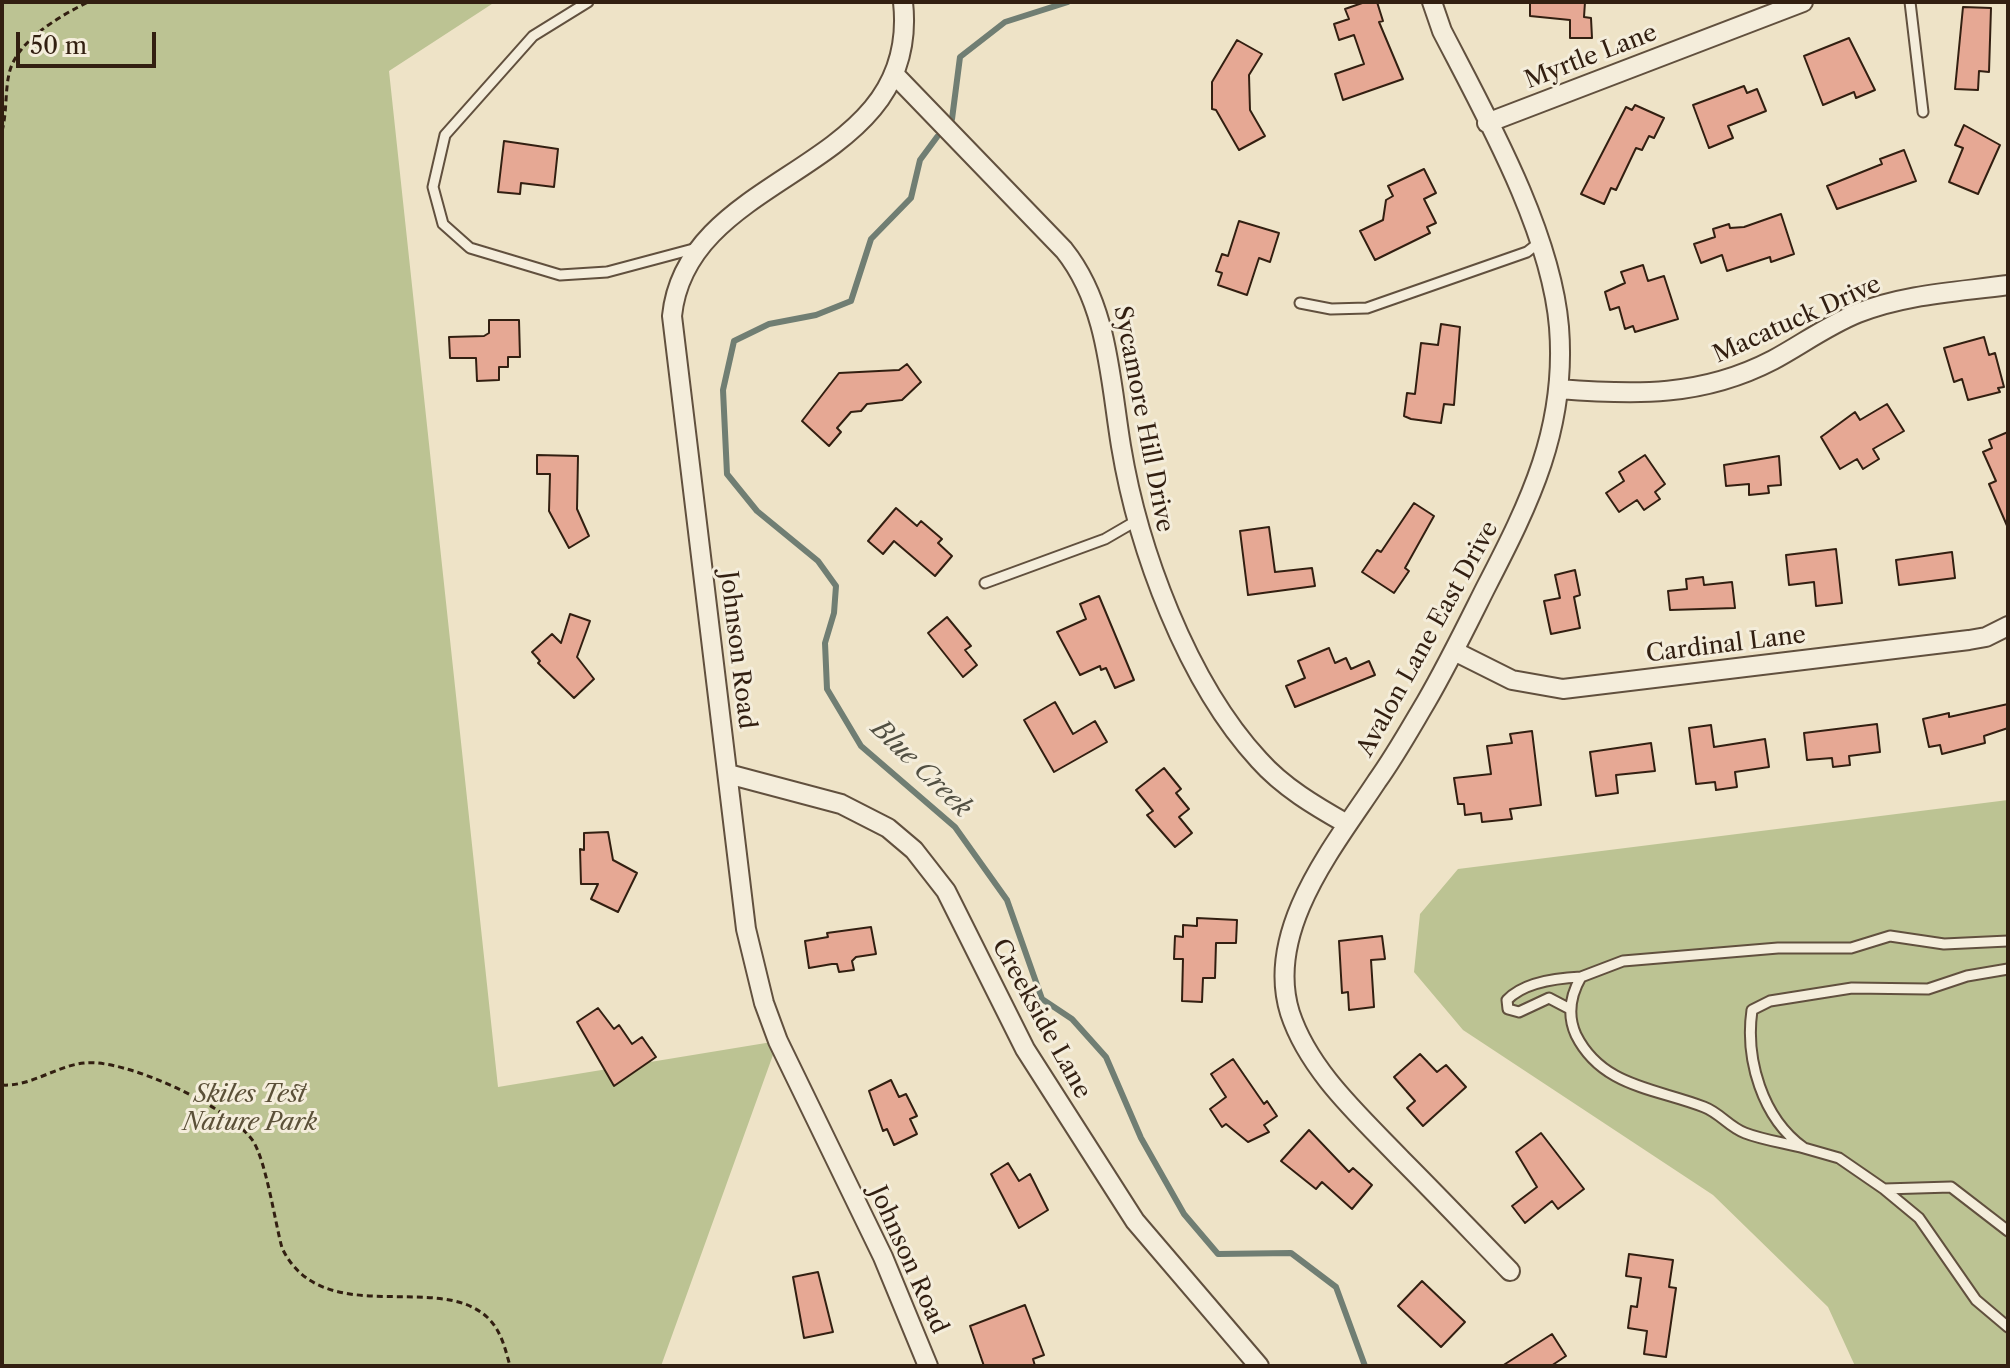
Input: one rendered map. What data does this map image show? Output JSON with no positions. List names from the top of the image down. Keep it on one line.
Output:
{"streets":{"street":["Myrtle Lane","Macatuck Drive","Sycamore Hill Drive","Avalon Lane East Drive","Cardinal Lane","Johnson Road","Creekside Lane"]},"crossings":[["Myrtle Lane","Avalon Lane East Drive"],["Macatuck Drive","Avalon Lane East Drive"],["Sycamore Hill Drive","Avalon Lane East Drive"],["Sycamore Hill Drive","Johnson Road"],["Avalon Lane East Drive","Cardinal Lane"],["Johnson Road","Creekside Lane"]],"water":["Blue Creek"],"parks":["Skiles Test Nature Park"],"scale_bar":"50 m"}
